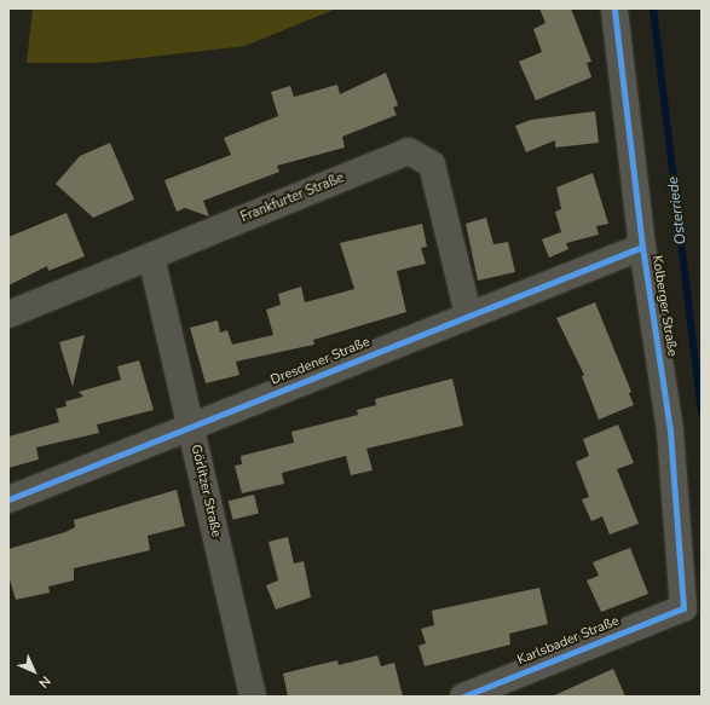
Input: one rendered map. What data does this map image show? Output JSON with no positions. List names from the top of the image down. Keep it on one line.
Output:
{"streets":{"street":["Frankfurter Straße","Kolberger Straße","Dresdener Straße","Görlitzer Straße","Karlsbader Straße"]},"crossings":[["Frankfurter Straße","Dresdener Straße"],["Frankfurter Straße","Görlitzer Straße"],["Kolberger Straße","Dresdener Straße"],["Kolberger Straße","Karlsbader Straße"],["Dresdener Straße","Görlitzer Straße"]],"water":["Osterriede"],"north":"bottom right"}
